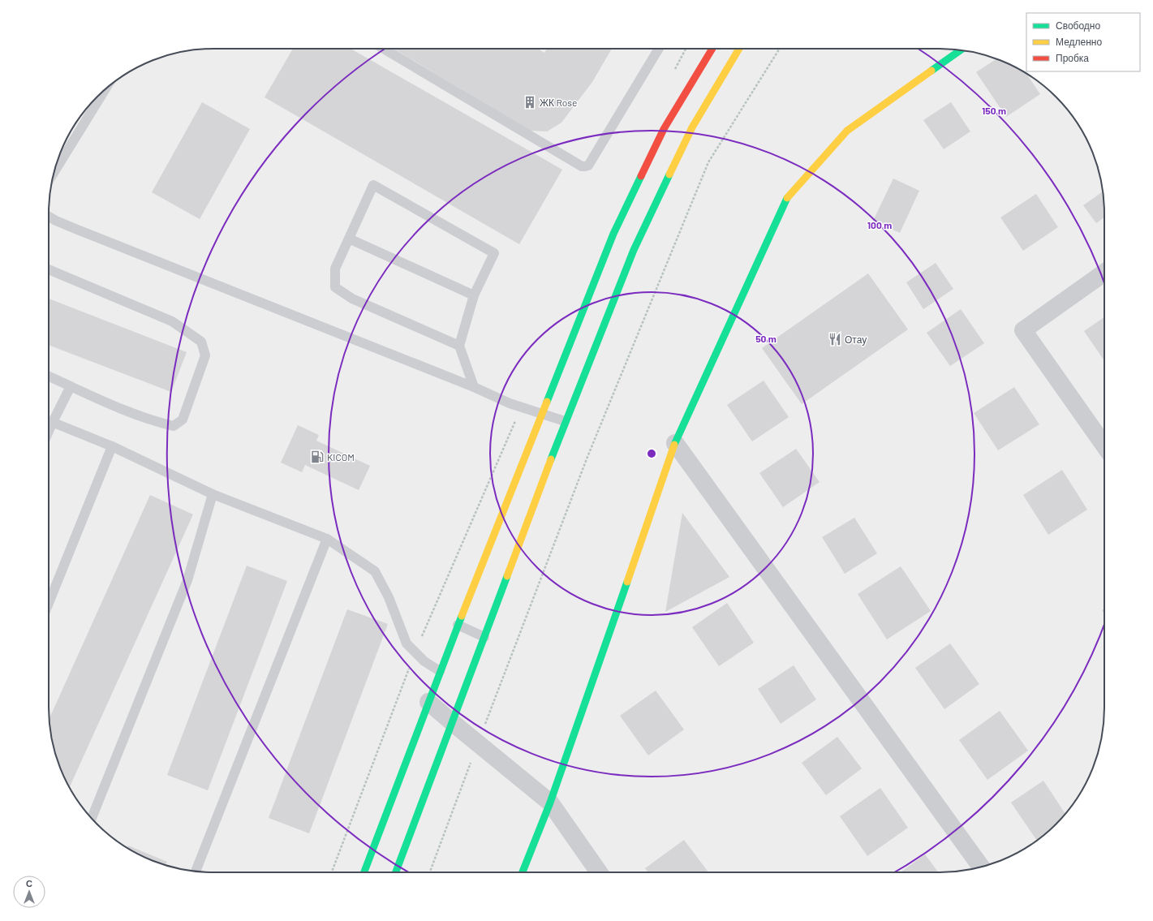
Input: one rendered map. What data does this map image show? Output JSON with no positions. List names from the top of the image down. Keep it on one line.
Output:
{"places":{"building":["ЖК Rose"],"restaurant":["Отау"],"fuel station":["KICOM"]},"legend":["Свободно","Медленно","Пробка"],"north":"top","rings":["150 m","100 m","50 m"]}
